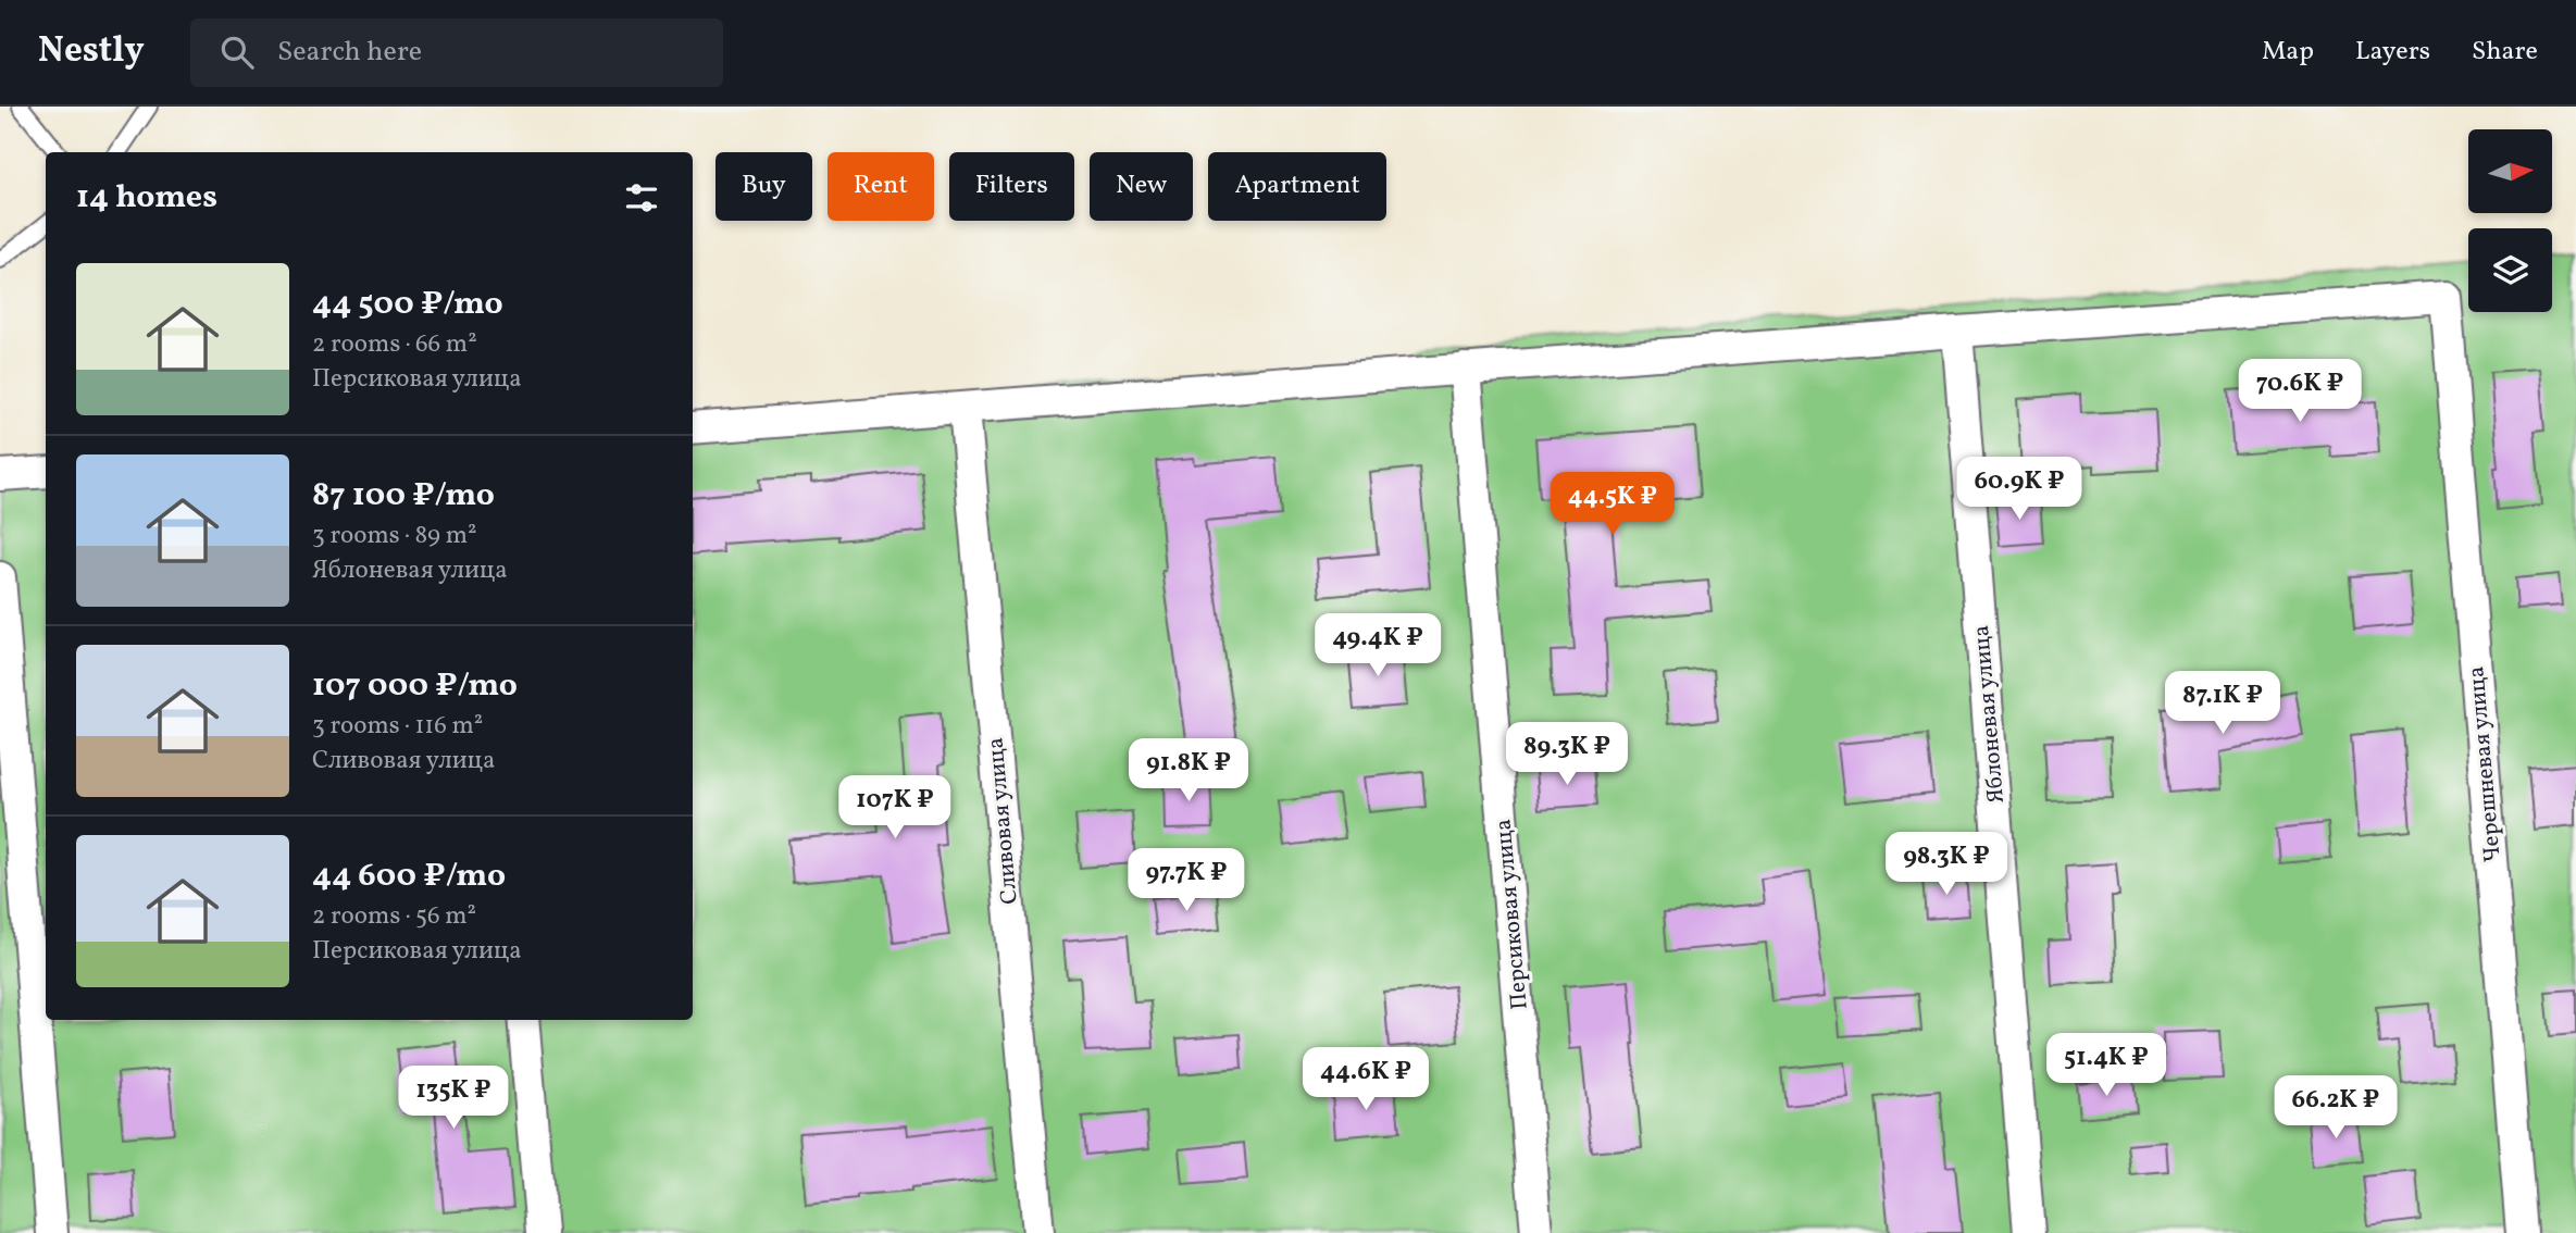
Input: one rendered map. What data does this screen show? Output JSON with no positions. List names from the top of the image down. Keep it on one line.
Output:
{"streets":{"street":["Яблоневая улица","Черешневая улица","Сливовая улица","Персиковая улица"]},"crossings":[["Яблоневая улица","Черешневая улица"]],"north":"right","page":{"header":"Nestly","search":"Search here","nav":["Map","Layers","Share"],"chip":["Buy","Rent","Filters","New","Apartment"],"heading":"14 homes","list":[{"name":"44 500 ₽/mo","note":"2 rooms · 66 m² · Персиковая улица"},{"name":"87 100 ₽/mo","note":"3 rooms · 89 m² · Яблоневая улица"},{"name":"107 000 ₽/mo","note":"3 rooms · 116 m² · Сливовая улица"},{"name":"44 600 ₽/mo","note":"2 rooms · 56 m² · Персиковая улица"}],"price":["70.6K ₽","60.9K ₽","44.5K ₽","49.4K ₽","87.1K ₽","89.3K ₽","91.8K ₽","107K ₽","98.3K ₽","97.7K ₽","51.4K ₽","44.6K ₽","135K ₽","66.2K ₽"]}}
